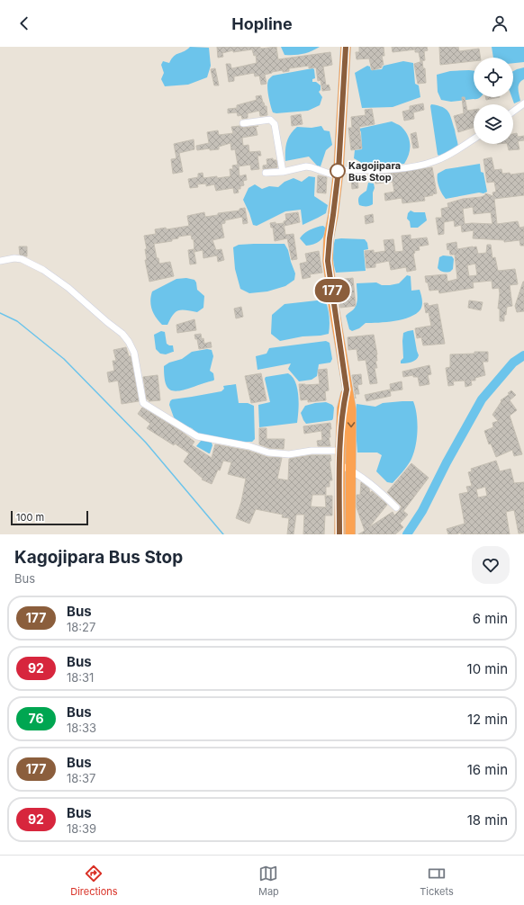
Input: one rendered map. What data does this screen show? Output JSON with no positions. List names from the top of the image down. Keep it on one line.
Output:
{"places":["Kagojipara Bus Stop"],"lines":["bus line 177"],"scale_bar":"100 m","page":{"header":"Hopline","on_map":"177","scale":"100 m","heading":["Kagojipara Bus Stop","Bus"],"list":[{"mark":"177","name":"Bus","note":"18:27","value":"6 min"},{"mark":"92","name":"Bus","note":"18:31","value":"10 min"},{"mark":"76","name":"Bus","note":"18:33","value":"12 min"},{"mark":"177","name":"Bus","note":"18:37","value":"16 min"},{"mark":"92","name":"Bus","note":"18:39","value":"18 min"}],"tabs":["Directions","Map","Tickets"]}}
